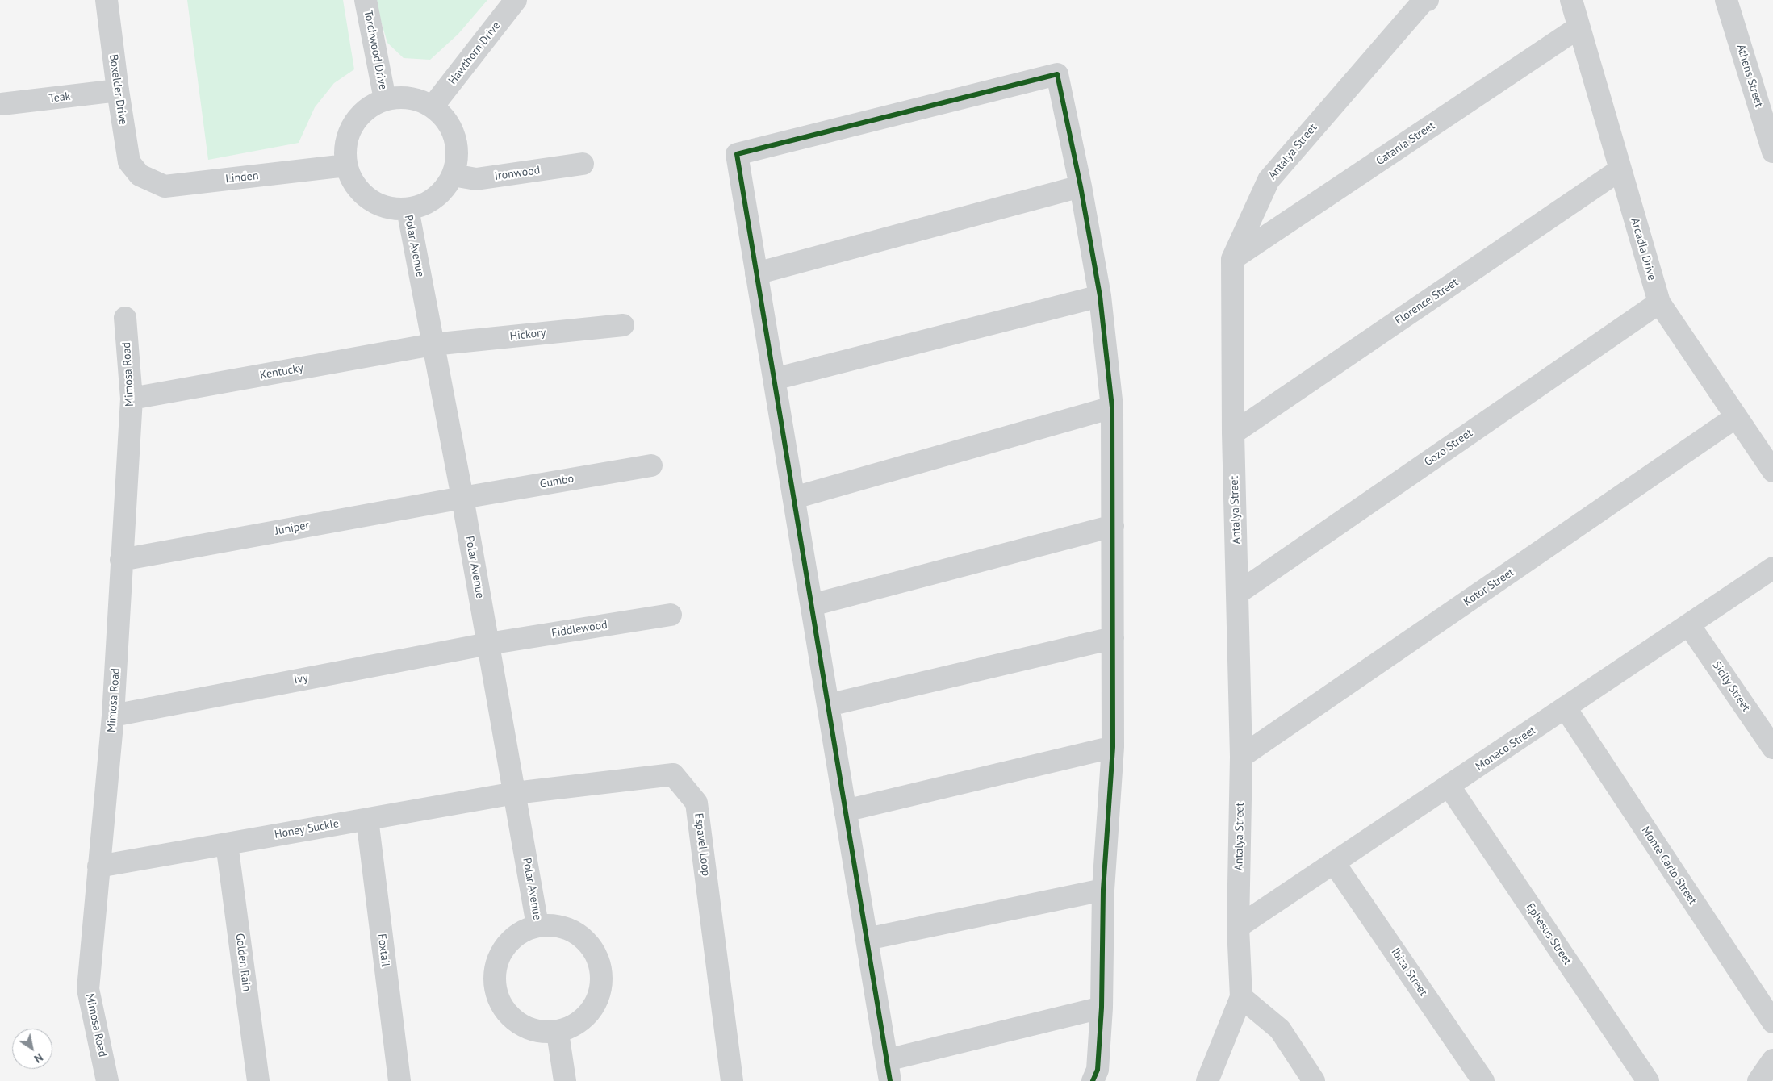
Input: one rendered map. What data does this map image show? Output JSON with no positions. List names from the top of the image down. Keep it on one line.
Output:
{"streets":{"street":["Torchwood Drive","Hawthorn Drive","Athens Street","Boxelder Drive","Teak","Catania Street","Antalya Street","Ironwood","Linden","Polar Avenue","Arcadia Drive","Florence Street","Hickory","Kentucky","Mimosa Road","Gozo Street","Gumbo","Juniper","Kotor Street","Fiddlewood","Ivy","Sicily Street","Monaco Street","Honey Suckle","Espavel Loop","Monte Carlo Street","Ephesus Street","Foxtail","Golden Rain","Ibiza Street"]},"crossings":[["Torchwood Drive","Hawthorn Drive"],["Torchwood Drive","Ironwood"],["Torchwood Drive","Linden"],["Torchwood Drive","Polar Avenue"],["Hawthorn Drive","Ironwood"],["Hawthorn Drive","Linden"],["Hawthorn Drive","Polar Avenue"],["Boxelder Drive","Teak"],["Boxelder Drive","Linden"],["Catania Street","Antalya Street"],["Catania Street","Arcadia Drive"],["Antalya Street","Florence Street"],["Antalya Street","Gozo Street"],["Antalya Street","Kotor Street"],["Antalya Street","Monaco Street"],["Ironwood","Linden"],["Ironwood","Polar Avenue"],["Linden","Polar Avenue"],["Polar Avenue","Hickory"],["Polar Avenue","Kentucky"],["Polar Avenue","Gumbo"],["Polar Avenue","Juniper"],["Polar Avenue","Fiddlewood"],["Polar Avenue","Ivy"],["Polar Avenue","Honey Suckle"],["Polar Avenue","Espavel Loop"],["Arcadia Drive","Florence Street"],["Arcadia Drive","Gozo Street"],["Arcadia Drive","Kotor Street"],["Hickory","Kentucky"],["Kentucky","Mimosa Road"],["Mimosa Road","Juniper"],["Mimosa Road","Ivy"],["Mimosa Road","Honey Suckle"],["Gumbo","Juniper"],["Fiddlewood","Ivy"],["Sicily Street","Monaco Street"],["Monaco Street","Monte Carlo Street"],["Monaco Street","Ephesus Street"],["Monaco Street","Ibiza Street"],["Honey Suckle","Espavel Loop"],["Honey Suckle","Foxtail"],["Honey Suckle","Golden Rain"]],"north":"bottom right"}
